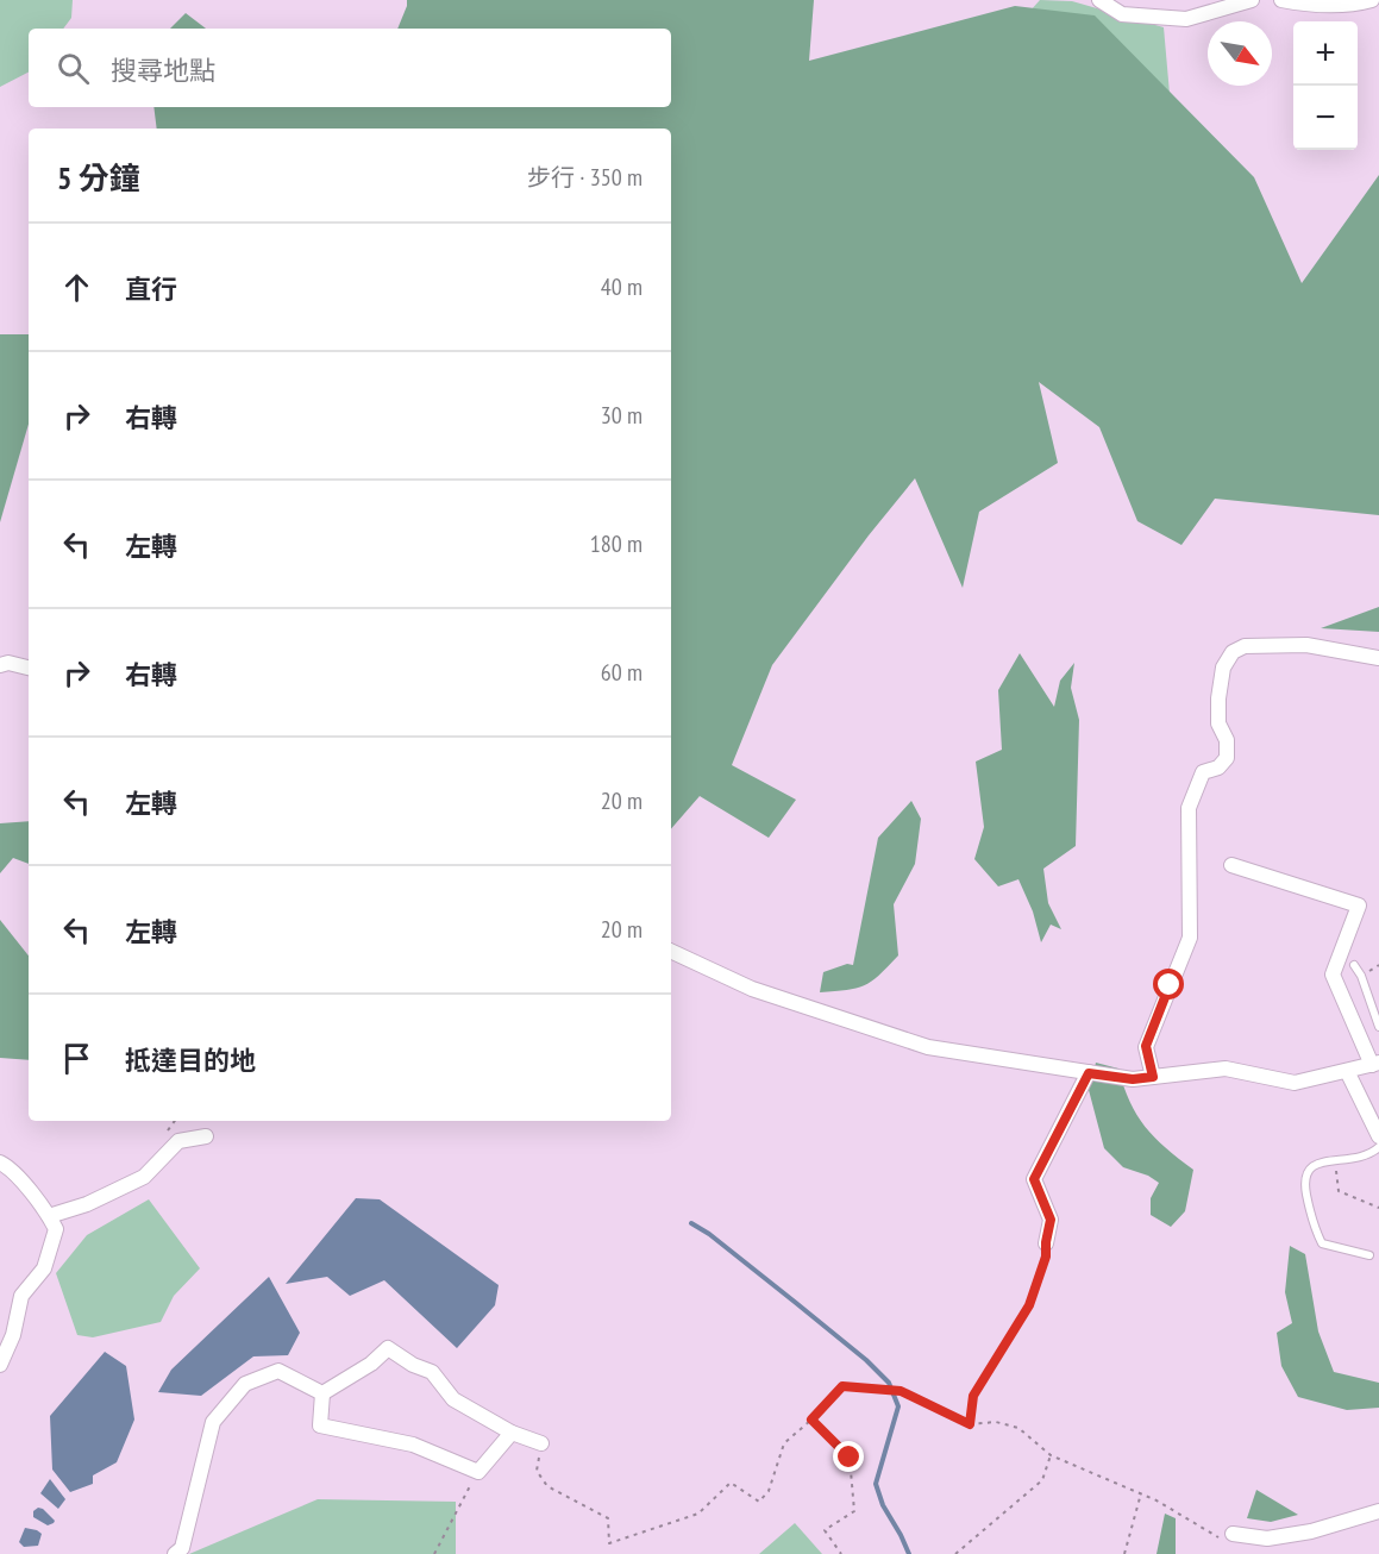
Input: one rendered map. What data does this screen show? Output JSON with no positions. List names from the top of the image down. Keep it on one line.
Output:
{"north":"bottom right","page":{"map_buttons":["+","−"],"search":"搜尋地點","heading":["5 分鐘","步行 · 350 m"],"list":[["直行","40 m"],["右轉","30 m"],["左轉","180 m"],["右轉","60 m"],["左轉","20 m"],["左轉","20 m"],"抵達目的地"]}}
